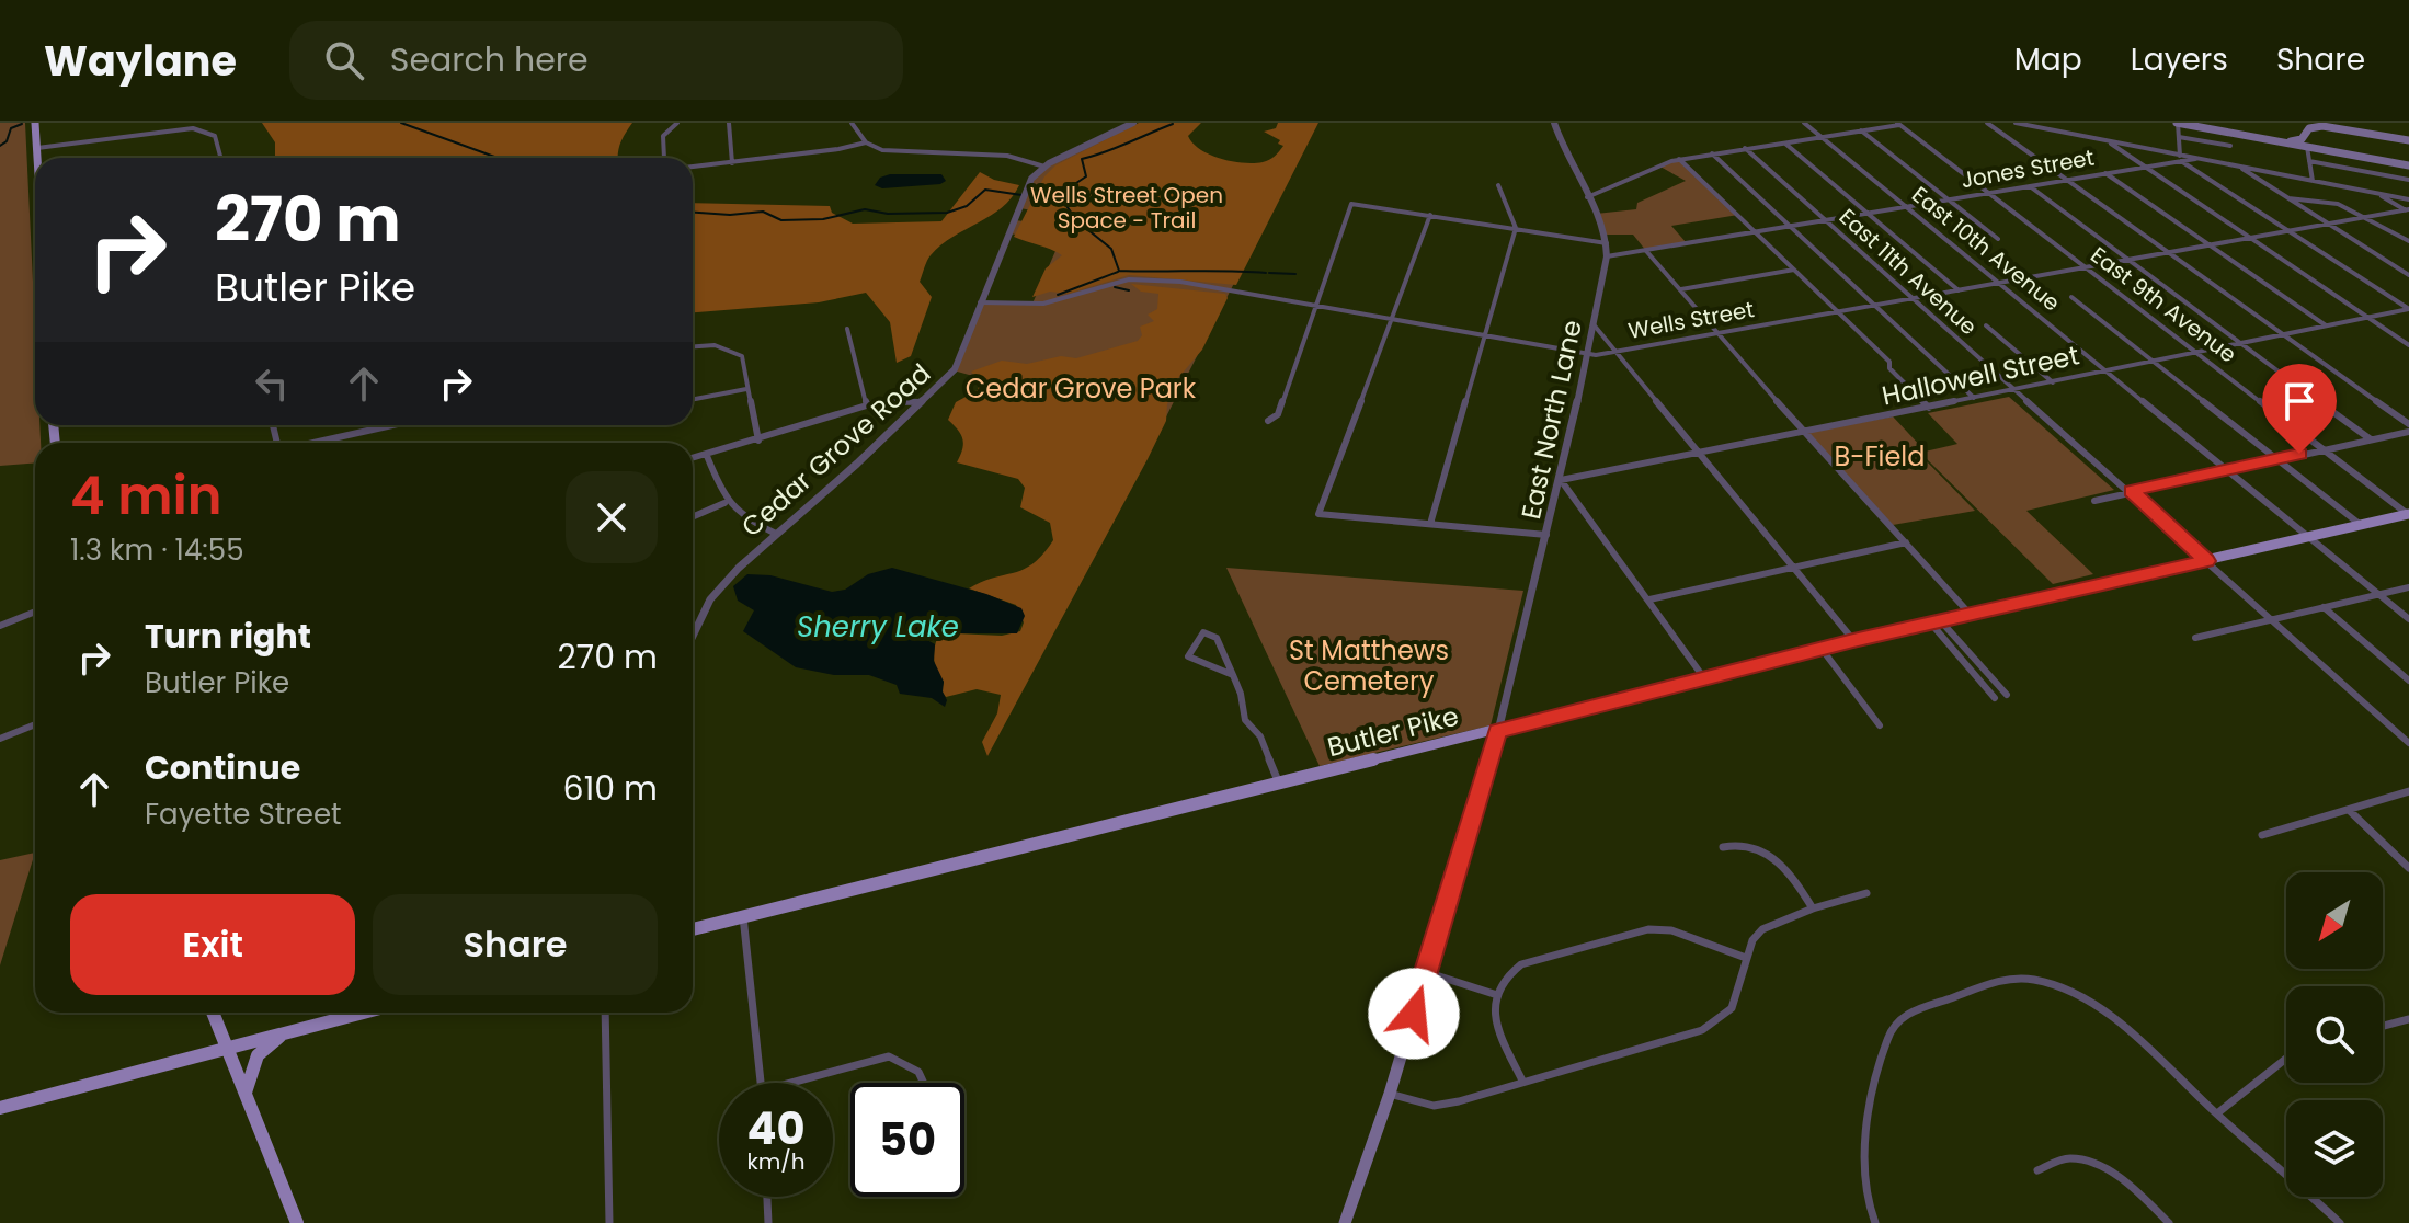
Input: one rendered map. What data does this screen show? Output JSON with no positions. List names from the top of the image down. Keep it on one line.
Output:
{"streets":{"main road":["Butler Pike"],"street":["Jones Street","East 10th Avenue","East 11th Avenue","East 9th Avenue","Wells Street","Hallowell Street","East North Lane","Cedar Grove Road"]},"crossings":[["Jones Street","East 10th Avenue"],["Jones Street","East 11th Avenue"],["Jones Street","East 9th Avenue"],["Jones Street","East North Lane"],["East 10th Avenue","Wells Street"],["East 10th Avenue","Hallowell Street"],["East 10th Avenue","Butler Pike"],["East 11th Avenue","Wells Street"],["East 11th Avenue","Hallowell Street"],["East 11th Avenue","Butler Pike"],["East 9th Avenue","Wells Street"],["East 9th Avenue","Hallowell Street"],["East 9th Avenue","Butler Pike"],["Wells Street","East North Lane"],["Wells Street","Cedar Grove Road"],["Hallowell Street","East North Lane"],["East North Lane","Butler Pike"]],"water":["Sherry Lake"],"parks":["Wells Street Open Space - Trail","Cedar Grove Park","B-Field","St Matthews Cemetery"],"north":"bottom left","page":{"header":"Waylane","search":"Search here","nav":["Map","Layers","Share"],"turn":["270 m","Butler Pike"],"heading":["4 min","1.3 km · 14:55"],"list":[{"name":"Turn right","note":"Butler Pike","value":"270 m"},{"name":"Continue","note":"Fayette Street","value":"610 m"}],"buttons":["Exit","Share"],"speed":"40 km/h","limit":"50"}}
